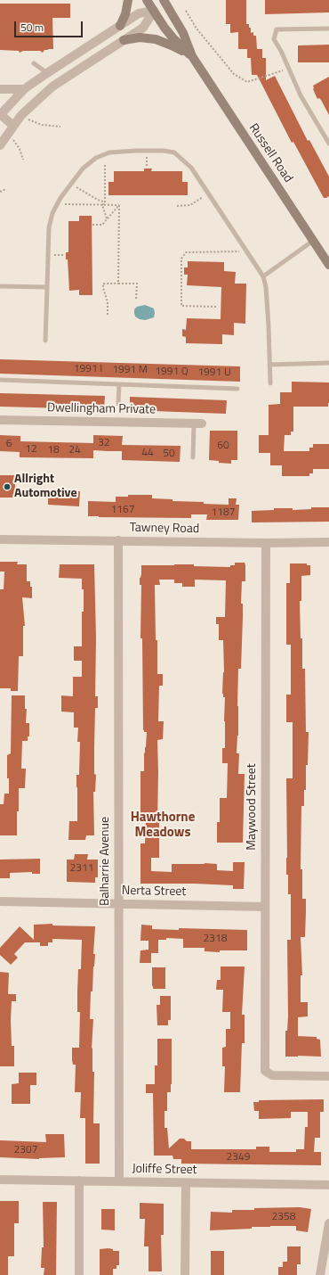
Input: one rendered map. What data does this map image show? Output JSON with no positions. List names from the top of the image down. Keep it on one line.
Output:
{"streets":{"main road":["Russell Road"],"street":["Dwellingham Private","Tawney Road","Maywood Street","Balharrie Avenue","Nerta Street","Joliffe Street"]},"crossings":[["Tawney Road","Maywood Street"],["Tawney Road","Balharrie Avenue"],["Maywood Street","Nerta Street"],["Balharrie Avenue","Nerta Street"],["Balharrie Avenue","Joliffe Street"]],"districts":["Hawthorne Meadows"],"places":["Allright Automotive"],"house_numbers":["1991 I","1991 M","1991 Q","1991 U","32","6","60","12","18","24","44","50","1167","1187","2311","2318","2307","2349","2358"],"scale_bar":"50 m"}
